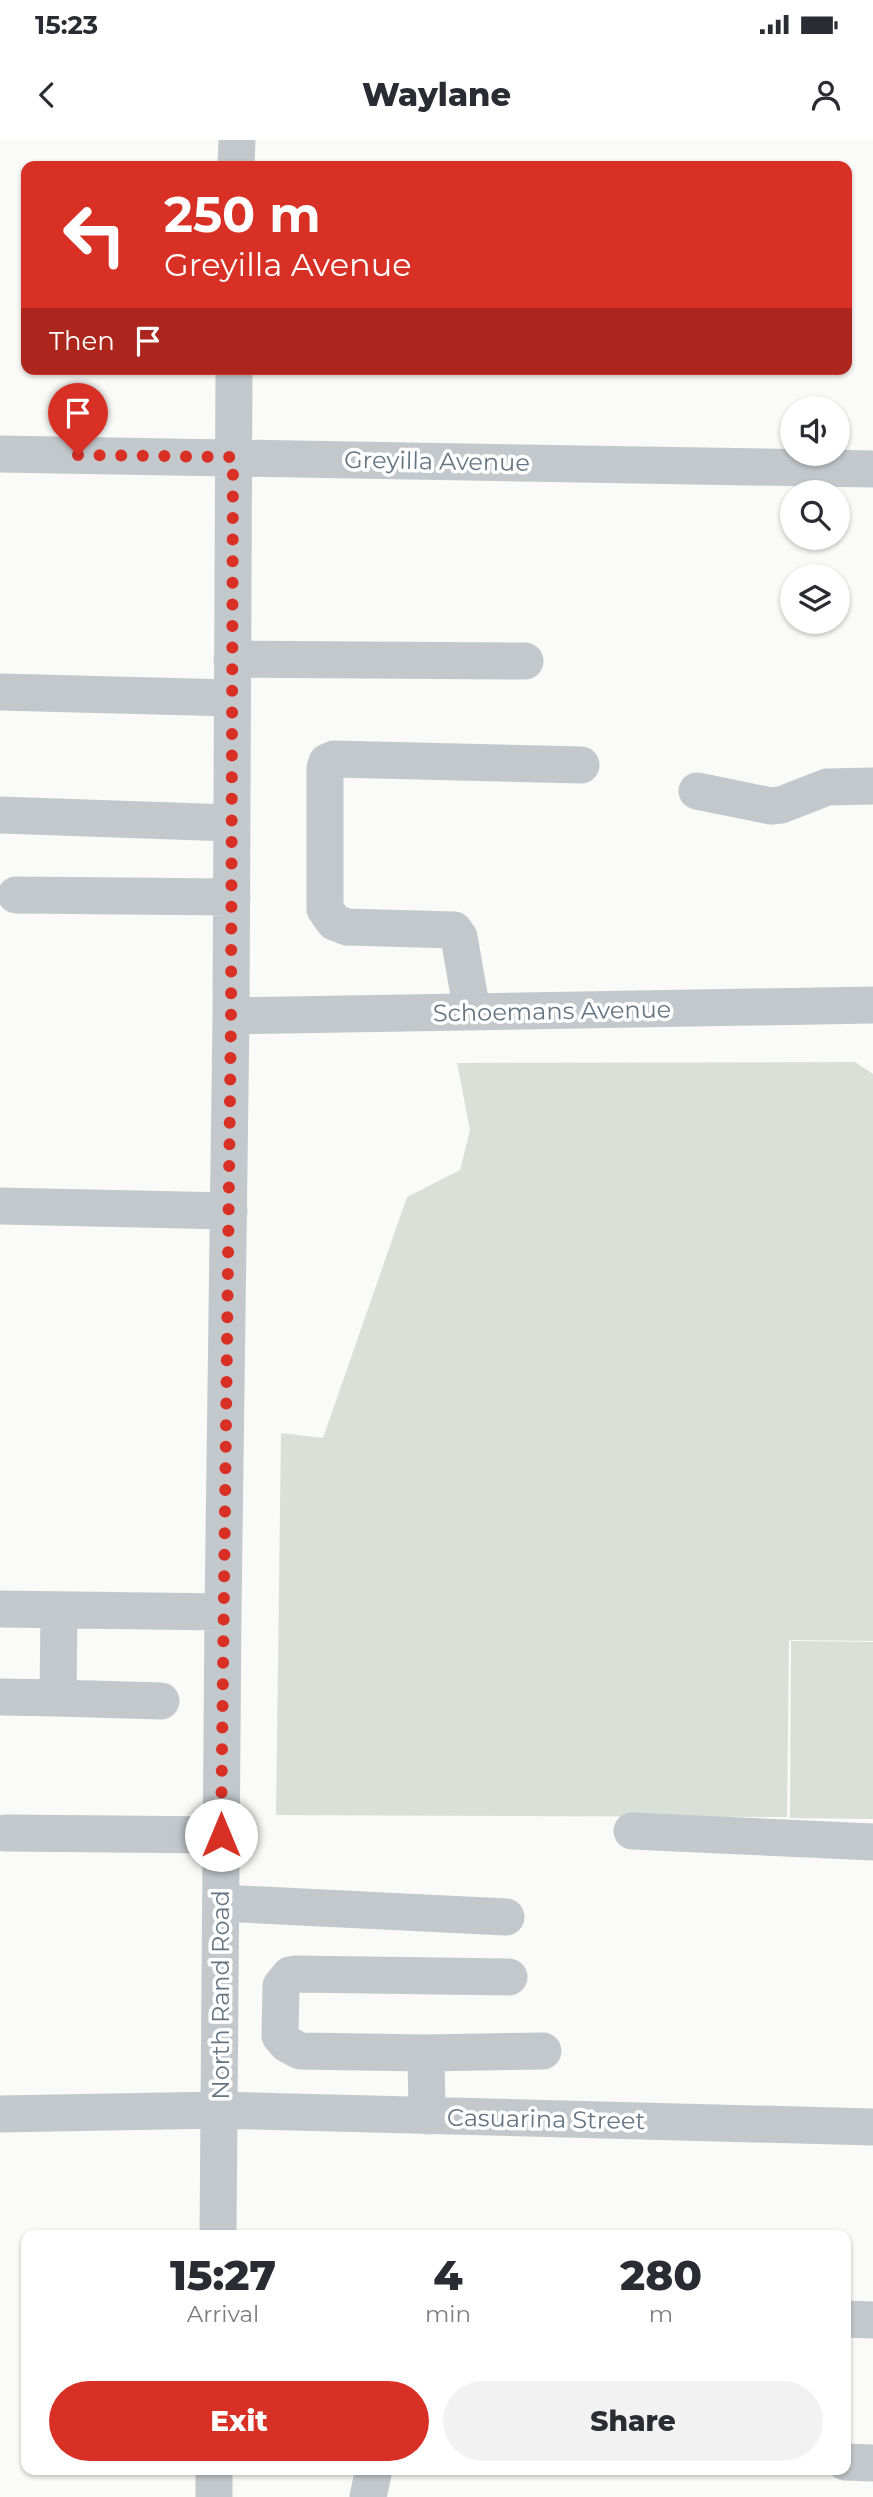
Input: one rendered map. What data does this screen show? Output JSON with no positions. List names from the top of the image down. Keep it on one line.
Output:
{"streets":{"street":["Greyilla Avenue","Schoemans Avenue","North Rand Road","Casuarina Street"]},"crossings":[["Greyilla Avenue","North Rand Road"],["Schoemans Avenue","North Rand Road"],["North Rand Road","Casuarina Street"]],"page":{"status":"15:23","header":"Waylane","turn":["250 m","Greyilla Avenue"],"then":"Then","eta":["15:27","Arrival","4","min","280","m"],"buttons":["Exit","Share"]}}
